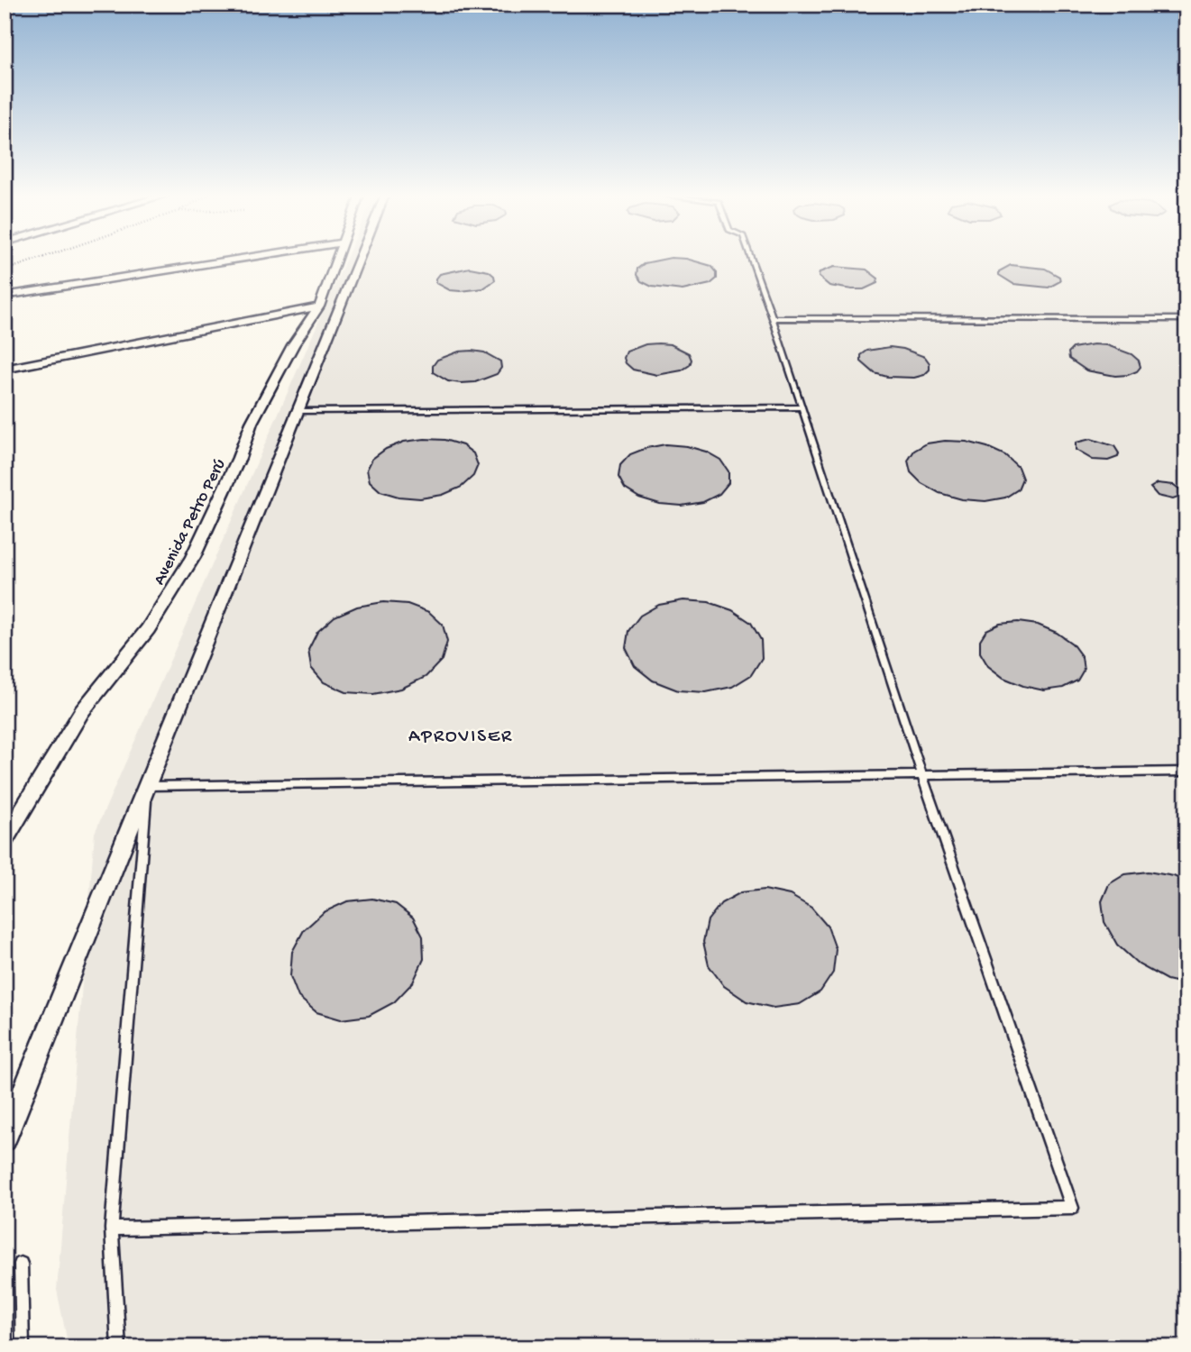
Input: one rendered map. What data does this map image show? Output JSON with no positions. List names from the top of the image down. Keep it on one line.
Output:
{"streets":{"street":["Avenida Petro Perú"]},"districts":["APROVISER"]}
